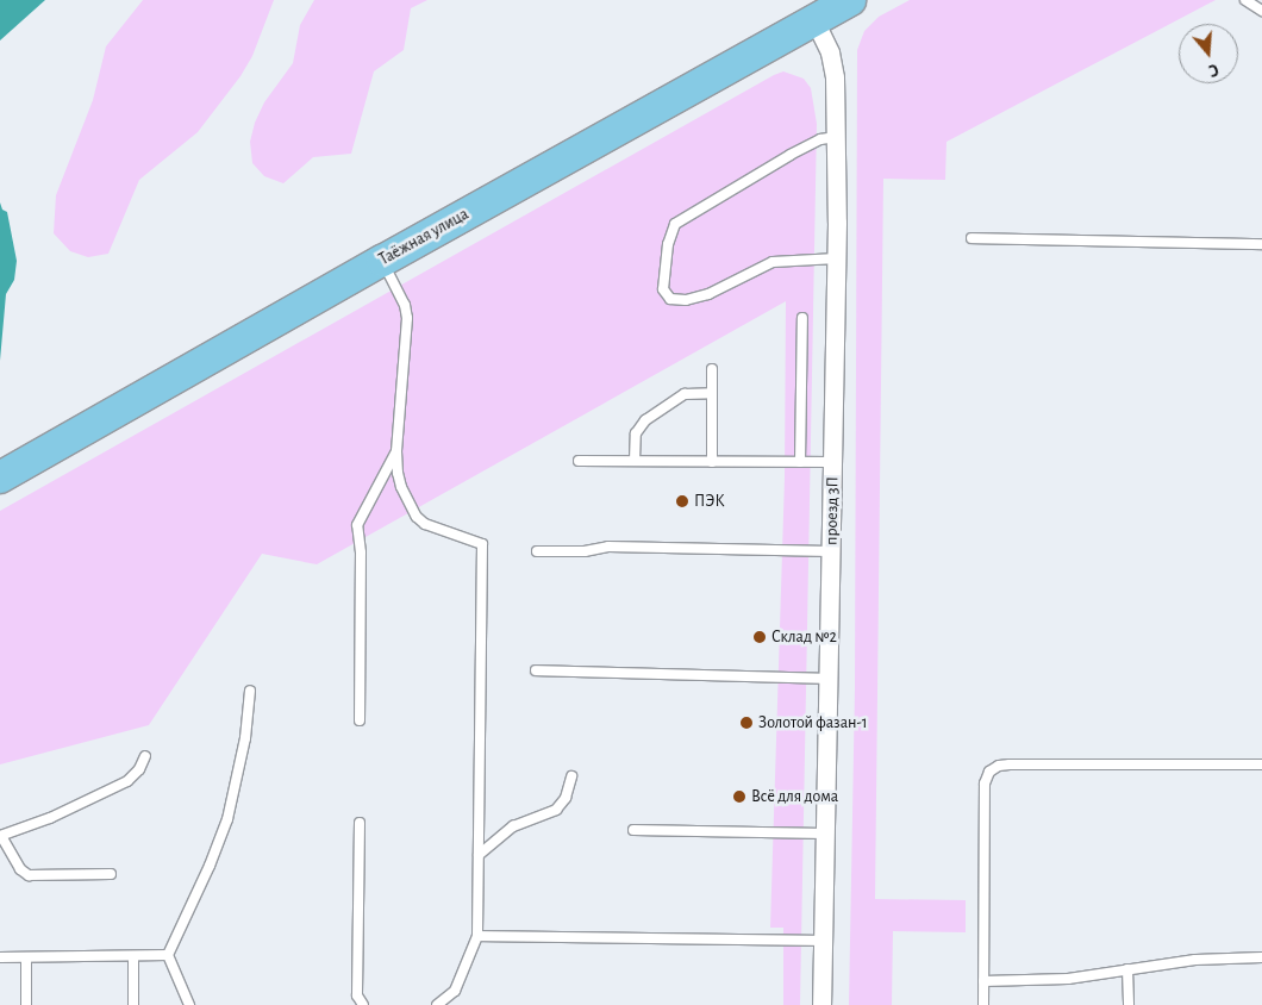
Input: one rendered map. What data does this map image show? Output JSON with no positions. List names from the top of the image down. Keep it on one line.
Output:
{"streets":{"highway":["Таёжная улица"],"street":["проезд 3П"]},"crossings":[["Таёжная улица","проезд 3П"]],"places":["ПЭК","Склад №2","Золотой фазан-1","Всё для дома"],"north":"bottom"}
